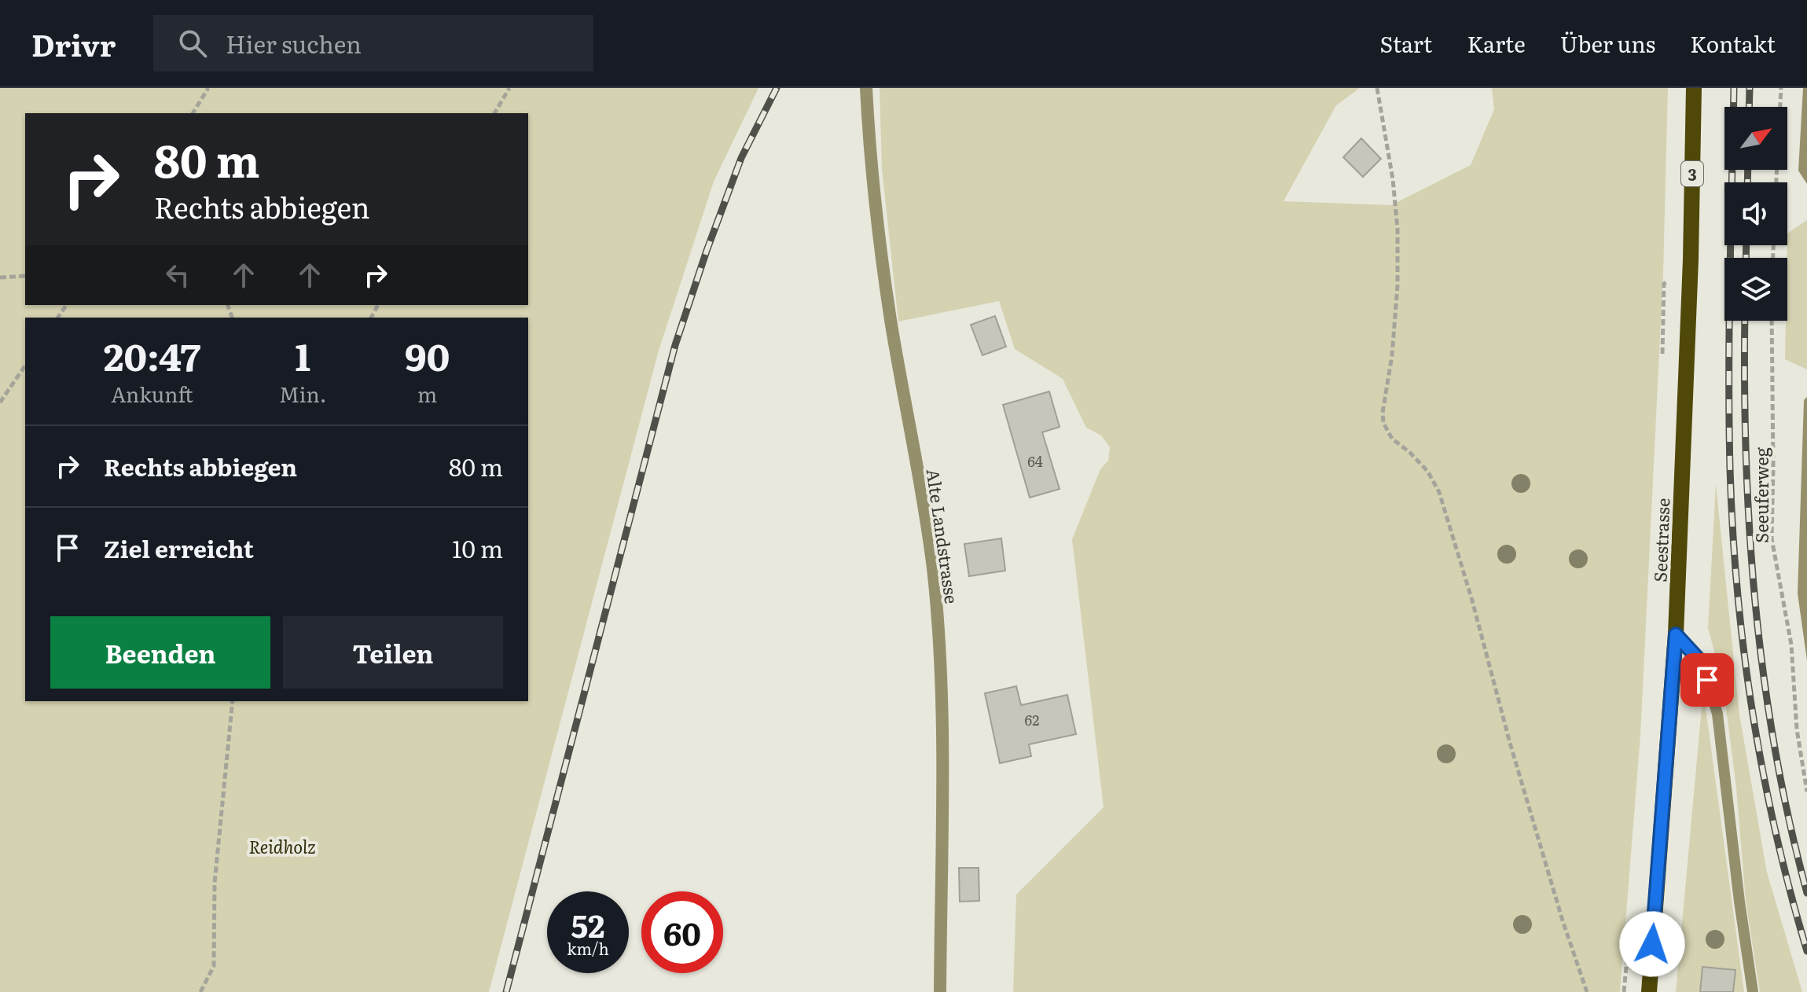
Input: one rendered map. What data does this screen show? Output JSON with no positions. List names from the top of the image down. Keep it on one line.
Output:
{"streets":{"main road":["3","Seestrasse"],"street":["Alte Landstrasse"],"path":["Seeuferweg"]},"parks":["Reidholz"],"house_numbers":["64","62"],"north":"top right","page":{"header":"Drivr","search":"Hier suchen","nav":["Start","Karte","Über uns","Kontakt"],"turn":["80 m","Rechts abbiegen"],"eta":["20:47","Ankunft","1","Min.","90","m"],"list":[{"name":"Rechts abbiegen","value":"80 m"},{"name":"Ziel erreicht","value":"10 m"}],"buttons":["Beenden","Teilen"],"speed":"52 km/h","limit":"60"}}
